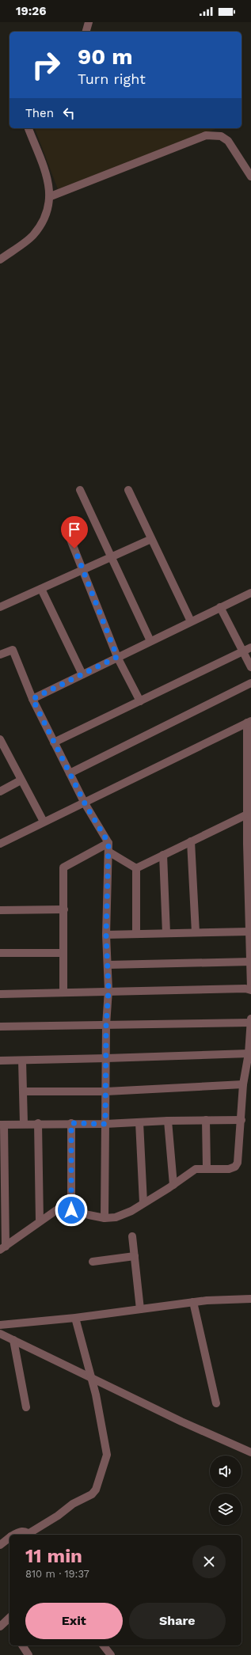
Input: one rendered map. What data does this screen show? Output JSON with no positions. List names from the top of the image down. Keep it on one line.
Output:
{"page":{"status":"19:26","turn":["90 m","Turn right"],"then":"Then","heading":["11 min","810 m · 19:37"],"buttons":["Exit","Share"]}}
